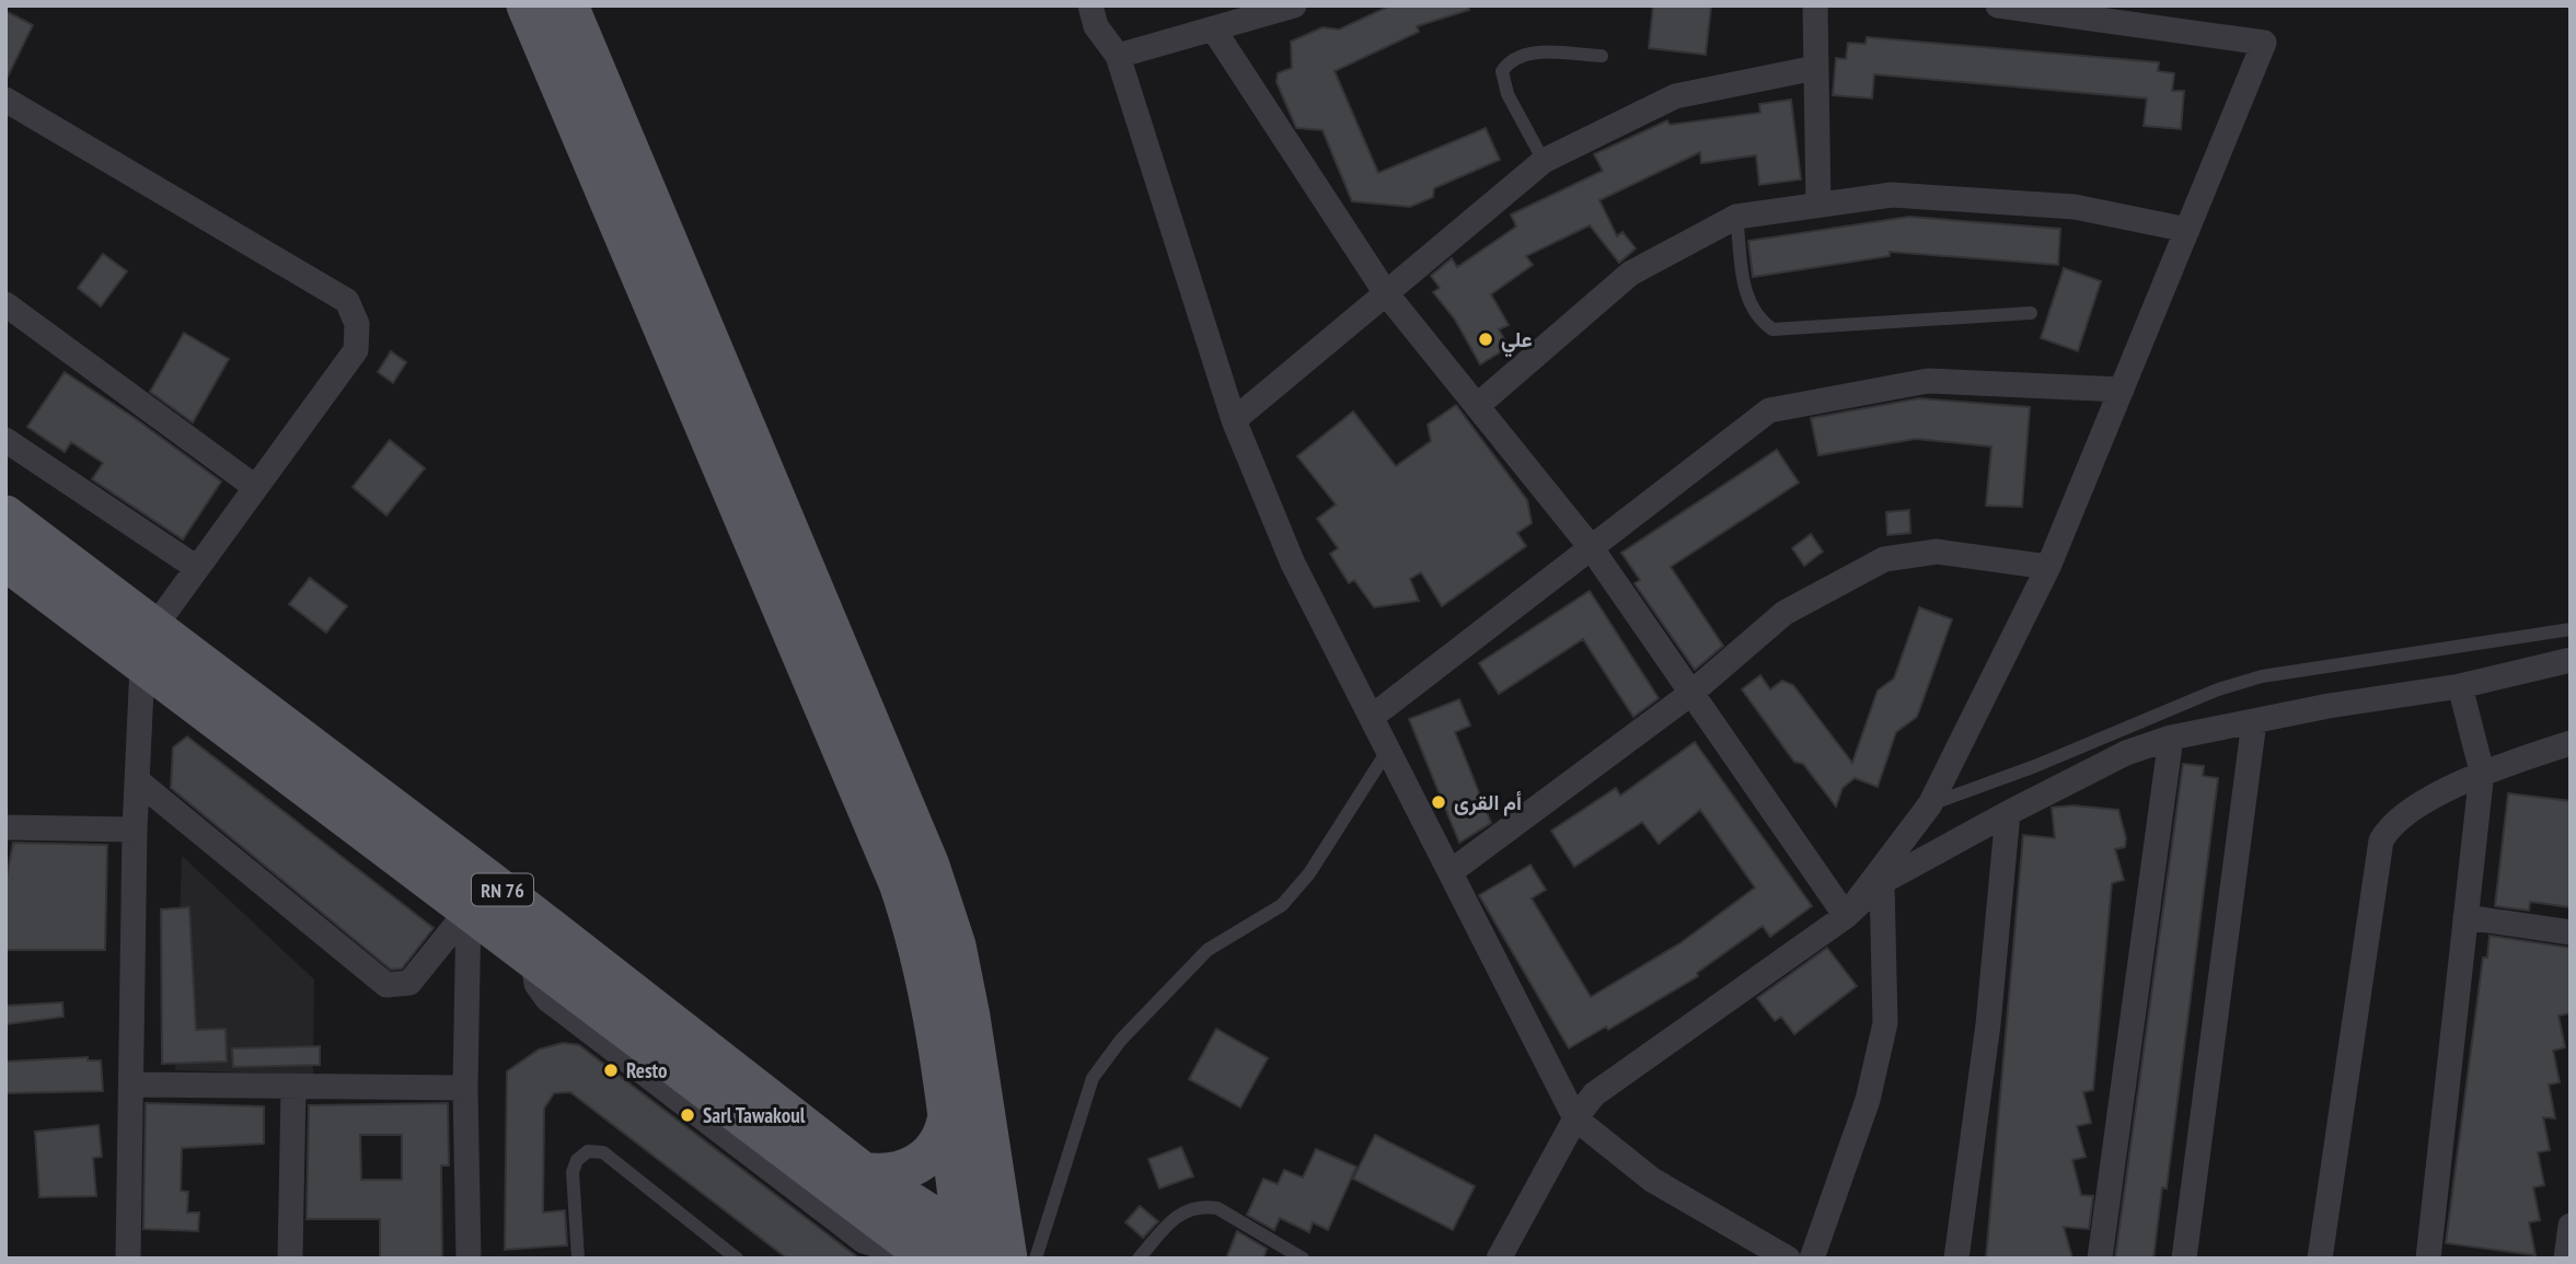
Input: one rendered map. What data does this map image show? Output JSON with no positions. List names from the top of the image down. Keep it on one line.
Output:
{"streets":{"main road":["RN 76"]},"places":["علي","أم القرى","Resto","Sarl Tawakoul"]}
